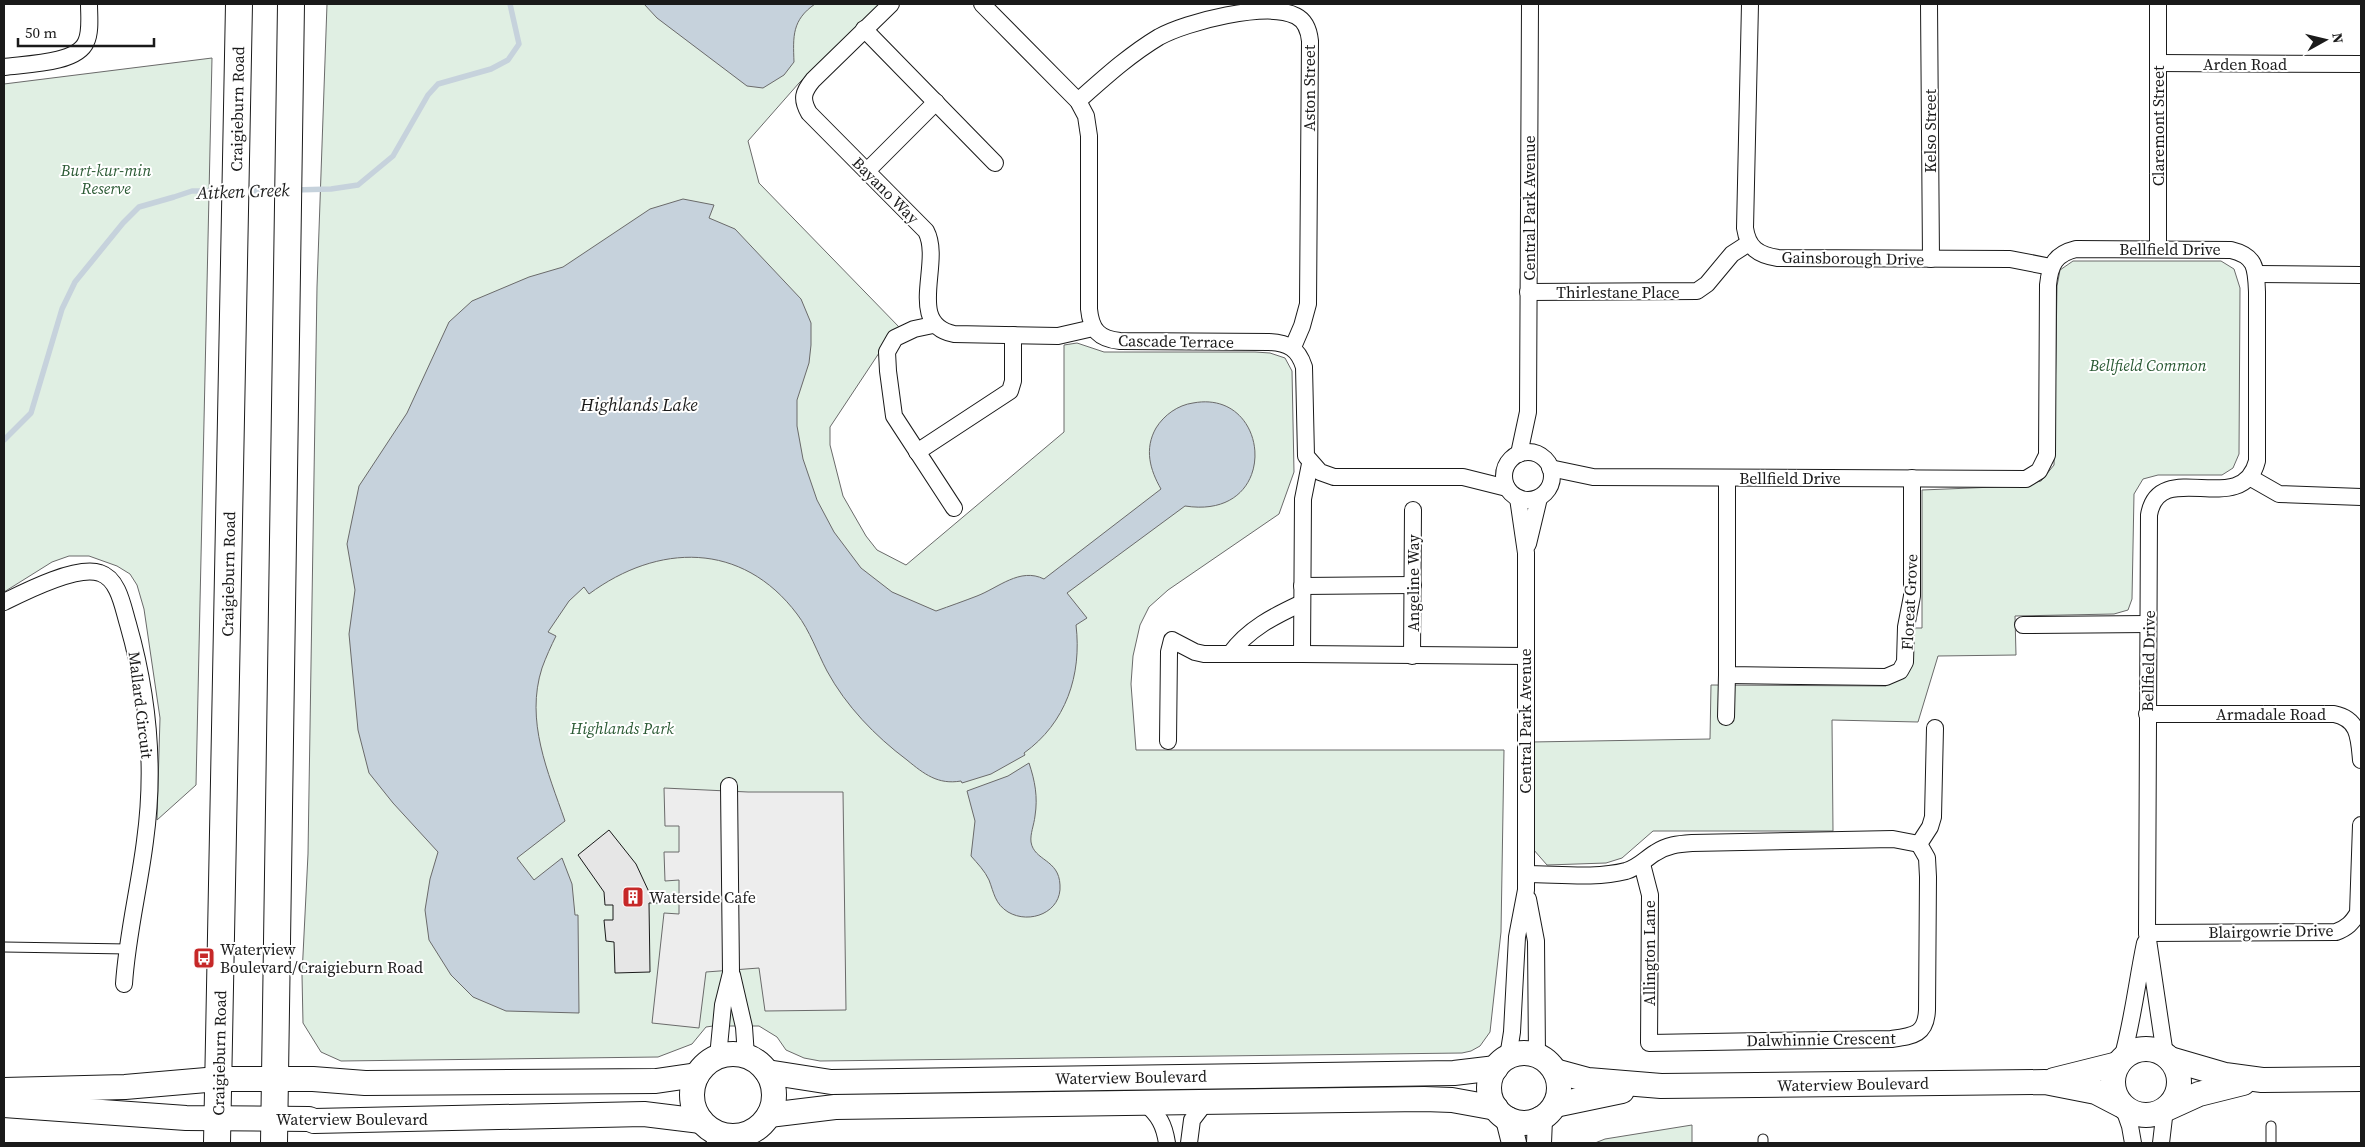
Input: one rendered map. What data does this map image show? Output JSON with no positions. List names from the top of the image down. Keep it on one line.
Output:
{"streets":{"main road":["Craigieburn Road"],"street":["Arden Road","Aston Street","Claremont Street","Kelso Street","Bayano Way","Central Park Avenue","Bellfield Drive","Gainsborough Drive","Thirlestane Place","Cascade Terrace","Angeline Way","Floreat Grove","Mallard Circuit","Armadale Road","Blairgowrie Drive","Allington Lane","Dalwhinnie Crescent","Waterview Boulevard"]},"crossings":[["Arden Road","Claremont Street"],["Aston Street","Cascade Terrace"],["Craigieburn Road","Waterview Boulevard"],["Claremont Street","Bellfield Drive"],["Kelso Street","Gainsborough Drive"],["Central Park Avenue","Bellfield Drive"],["Central Park Avenue","Thirlestane Place"],["Central Park Avenue","Angeline Way"],["Central Park Avenue","Waterview Boulevard"],["Bellfield Drive","Gainsborough Drive"],["Bellfield Drive","Floreat Grove"],["Bellfield Drive","Armadale Road"],["Bellfield Drive","Blairgowrie Drive"],["Bellfield Drive","Waterview Boulevard"],["Gainsborough Drive","Thirlestane Place"],["Allington Lane","Dalwhinnie Crescent"]],"water":["Aitken Creek","Highlands Lake"],"parks":["Burt-kur-min Reserve","Bellfield Common","Highlands Park"],"places":{"building":["Waterside Cafe"],"bus stop":["Waterview Boulevard/Craigieburn Road"]},"scale_bar":"50 m","north":"right"}
